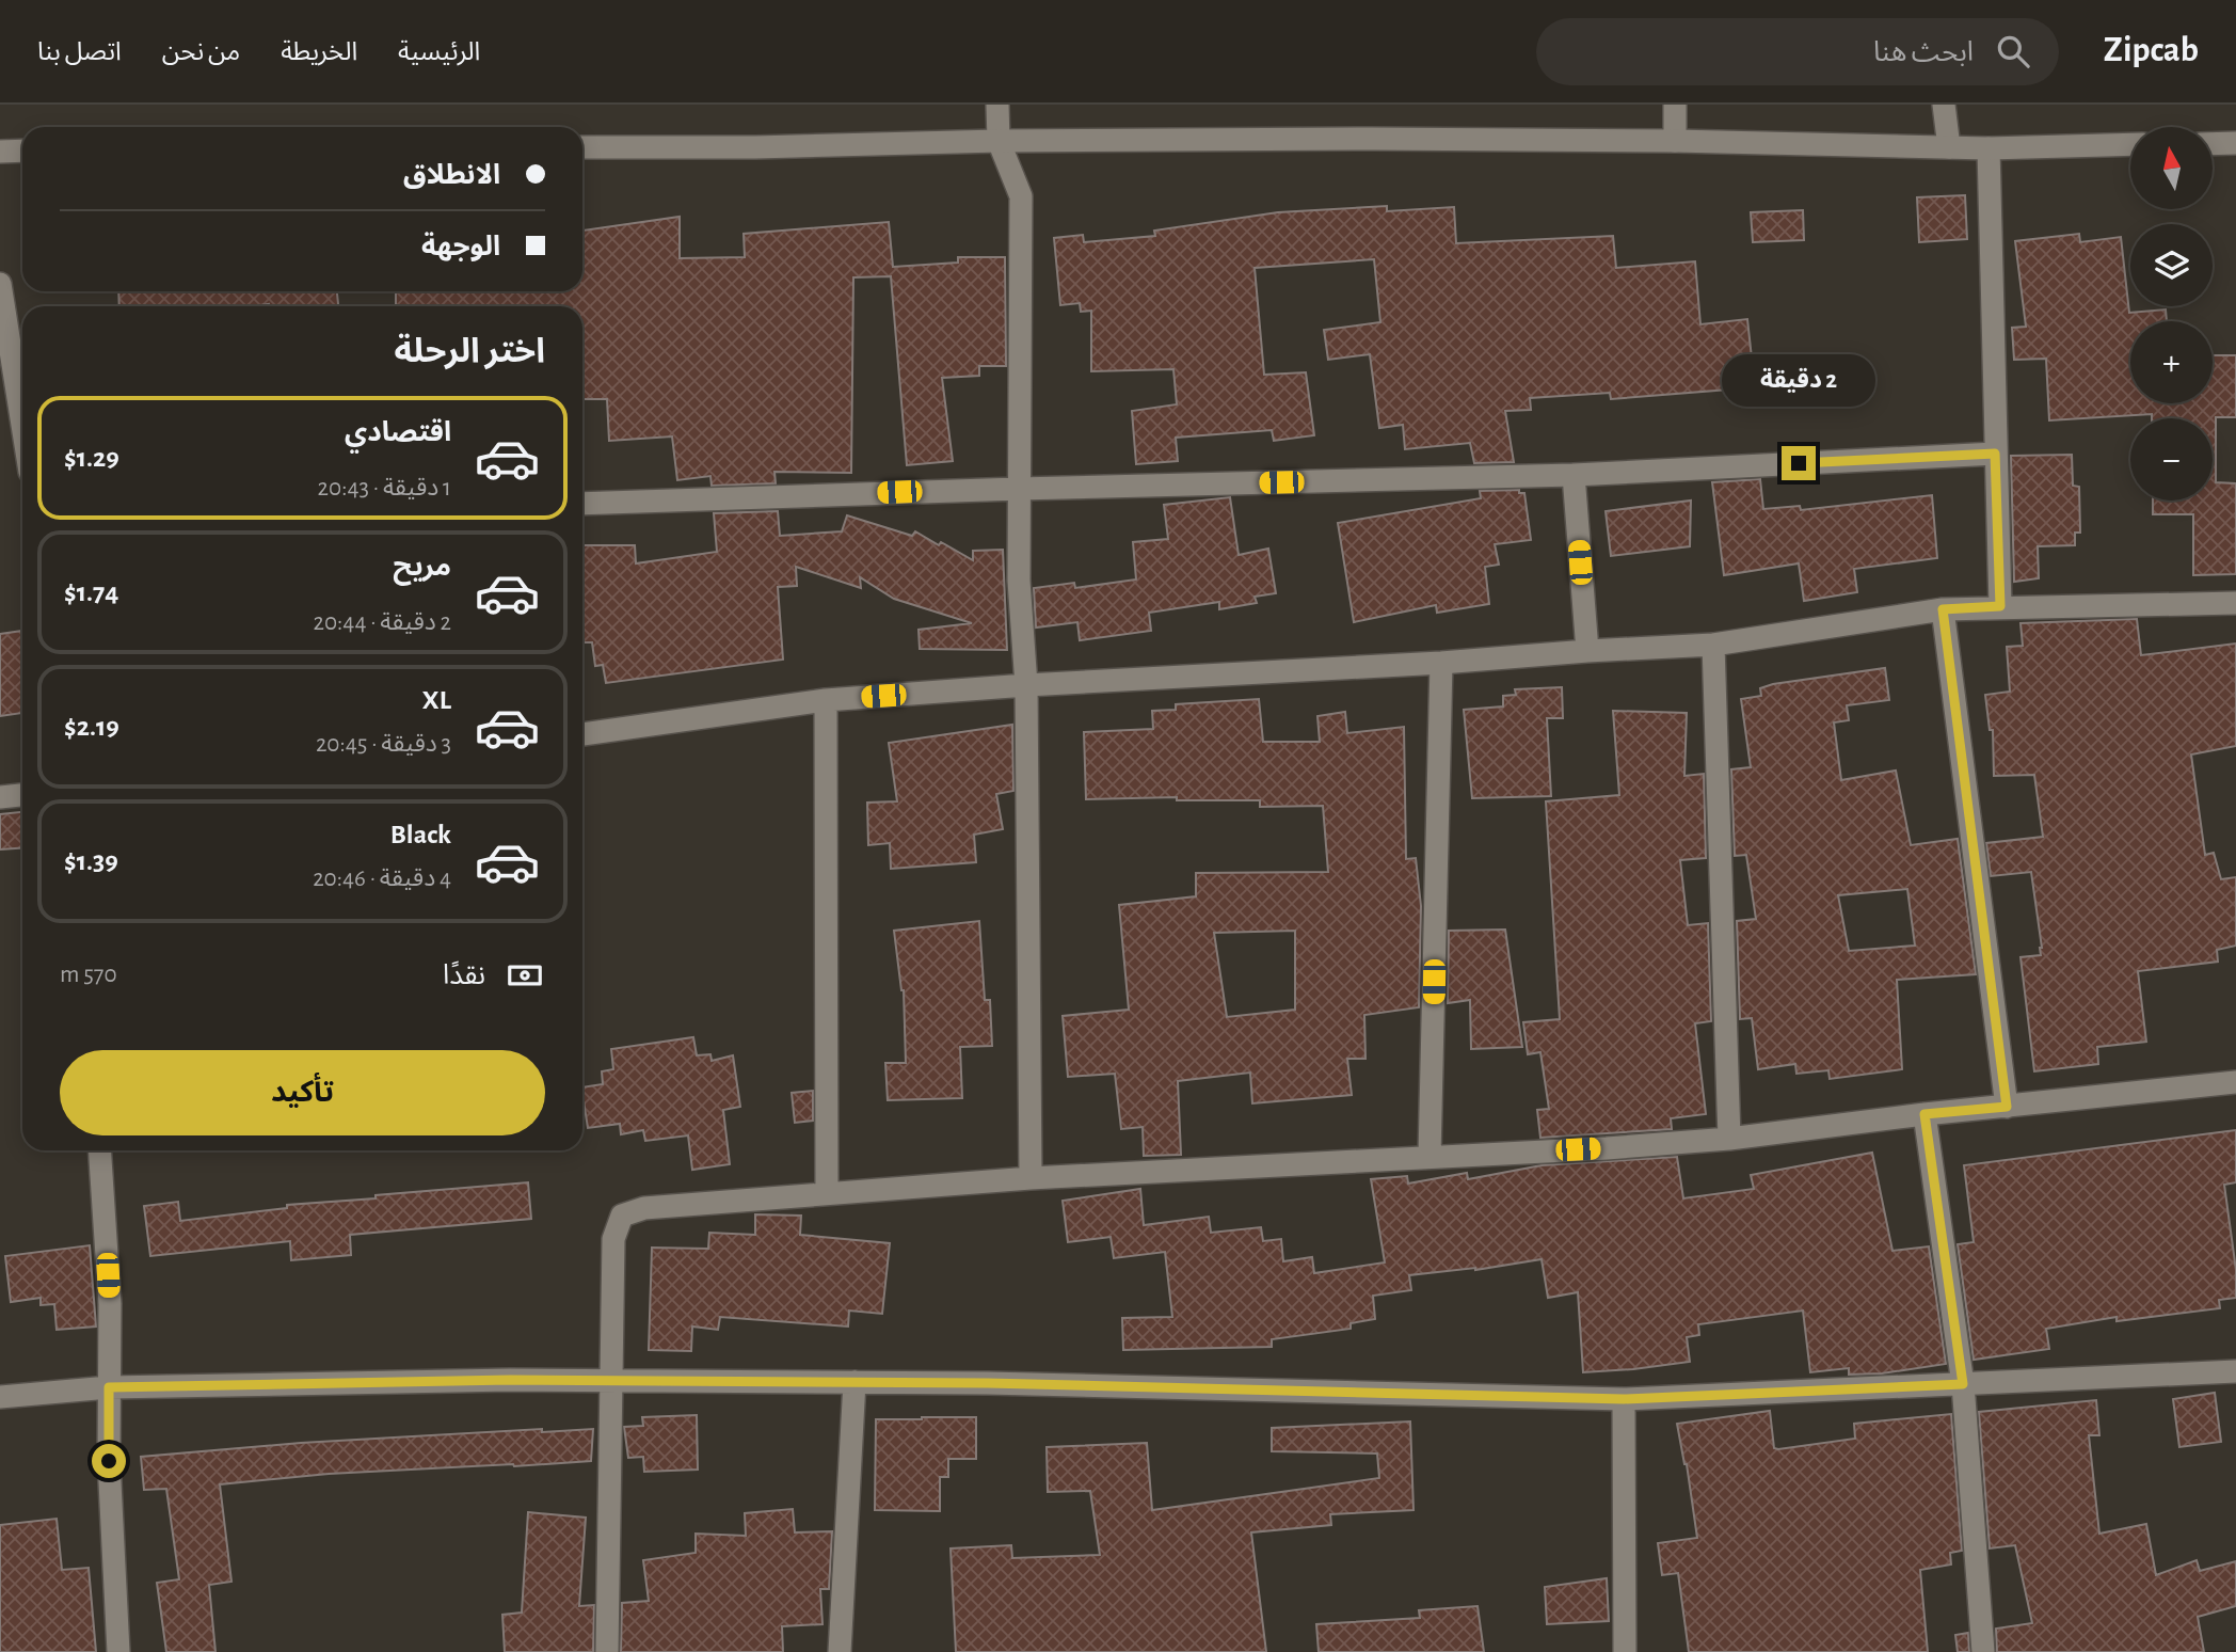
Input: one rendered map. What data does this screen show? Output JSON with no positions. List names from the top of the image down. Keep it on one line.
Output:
{"north":"top","page":{"header":"Zipcab","search":"ابحث هنا","nav":["الرئيسية","الخريطة","من نحن","اتصل بنا"],"map_buttons":["+","−"],"banner":["الانطلاق","الوجهة"],"heading":"اختر الرحلة","bubble":"2 دقيقة","list":[{"name":"اقتصادي","note":"1 دقيقة · 20:43","value":"$1.29"},{"name":"مريح","note":"2 دقيقة · 20:44","value":"$1.74"},{"name":"XL","note":"3 دقيقة · 20:45","value":"$2.19"},{"name":"Black","note":"4 دقيقة · 20:46","value":"$1.39"}],"pay":["نقدًا","570 m"],"buttons":"تأكيد"}}
